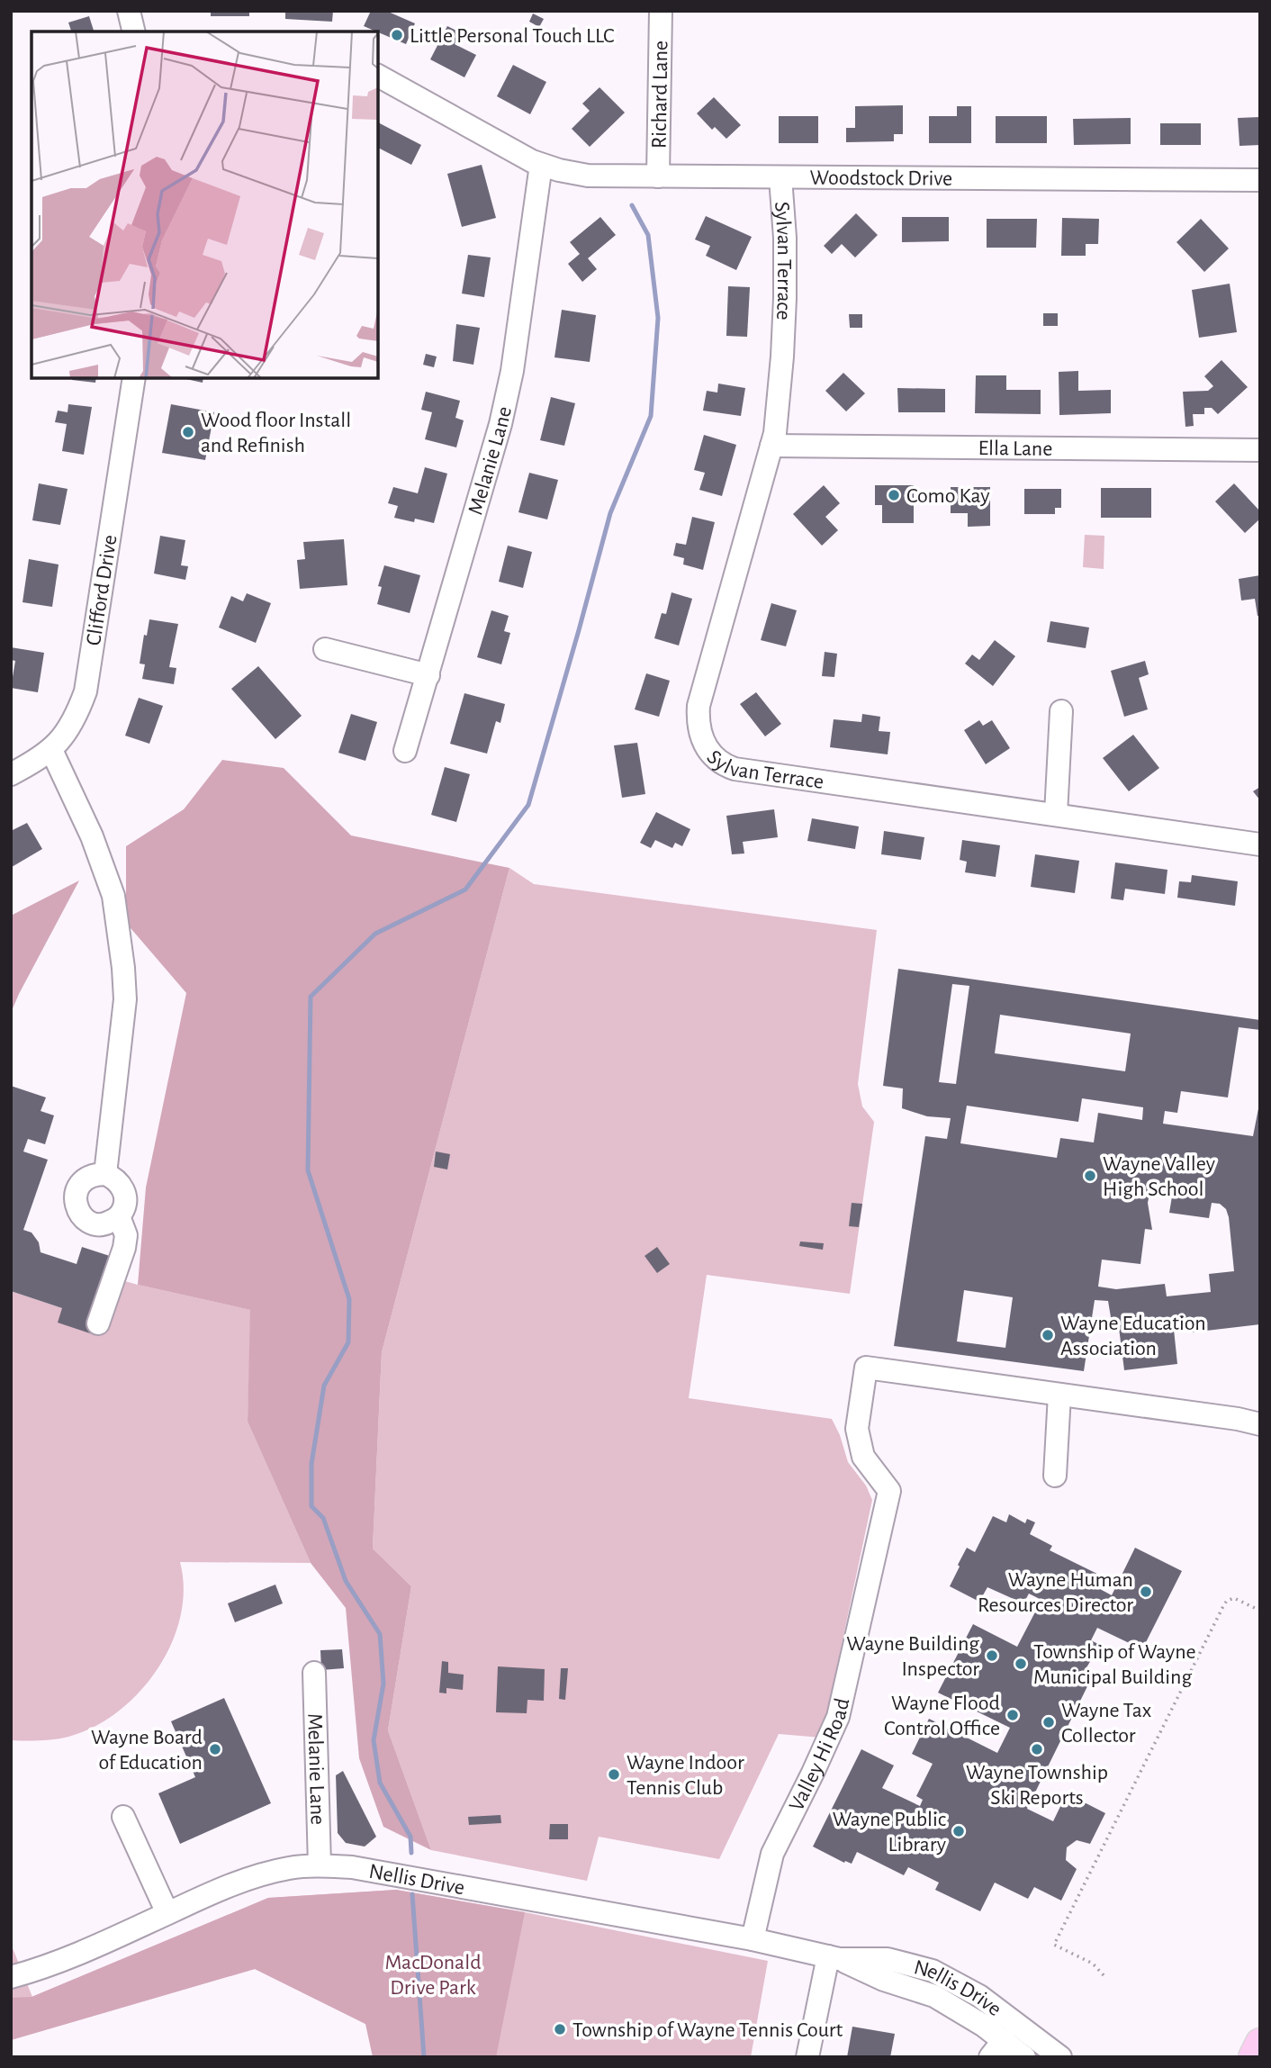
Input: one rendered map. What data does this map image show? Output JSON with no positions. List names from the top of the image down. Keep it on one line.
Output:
{"streets":{"street":["Richard Lane","Woodstock Drive","Sylvan Terrace","Ella Lane","Melanie Lane","Clifford Drive","Valley Hi Road","Nellis Drive"]},"crossings":[["Richard Lane","Woodstock Drive"],["Woodstock Drive","Sylvan Terrace"],["Woodstock Drive","Melanie Lane"],["Sylvan Terrace","Ella Lane"],["Melanie Lane","Nellis Drive"],["Valley Hi Road","Nellis Drive"]],"parks":["MacDonald Drive Park"],"places":["Little Personal Touch LLC","Wood floor Install and Refinish","Como Kay","Wayne Valley High School","Wayne Education Association","Wayne Human Resources Director","Wayne Building Inspector","Township of Wayne Municipal Building","Wayne Flood Control Office","Wayne Tax Collector","Wayne Board of Education","Wayne Township Ski Reports","Wayne Indoor Tennis Club","Wayne Public Library","Township of Wayne Tennis Court"]}
